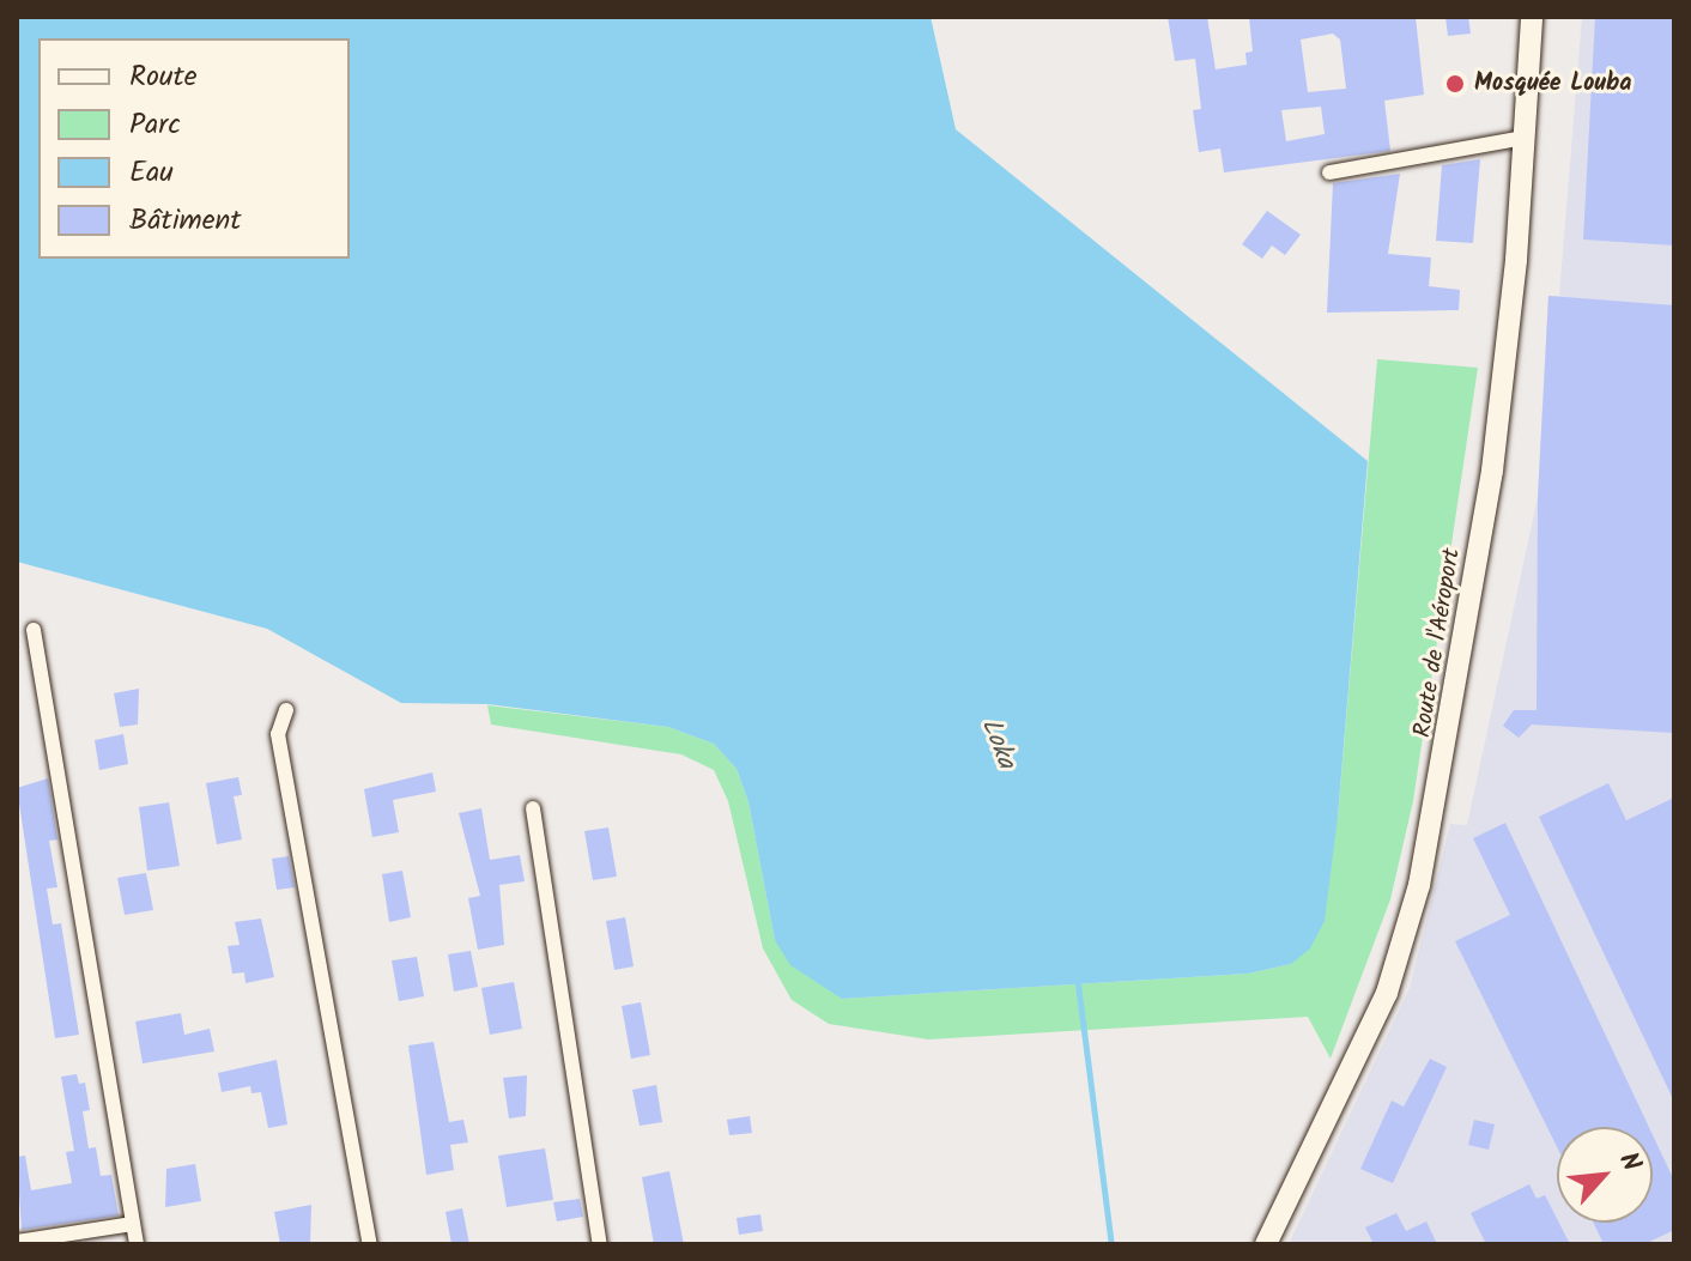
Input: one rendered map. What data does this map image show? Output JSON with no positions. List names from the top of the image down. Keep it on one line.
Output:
{"streets":{"main road":["Route de l'Aéroport"]},"water":["Loka"],"places":["Mosquée Louba"],"legend":["Route","Parc","Eau","Bâtiment"],"north":"top right"}
